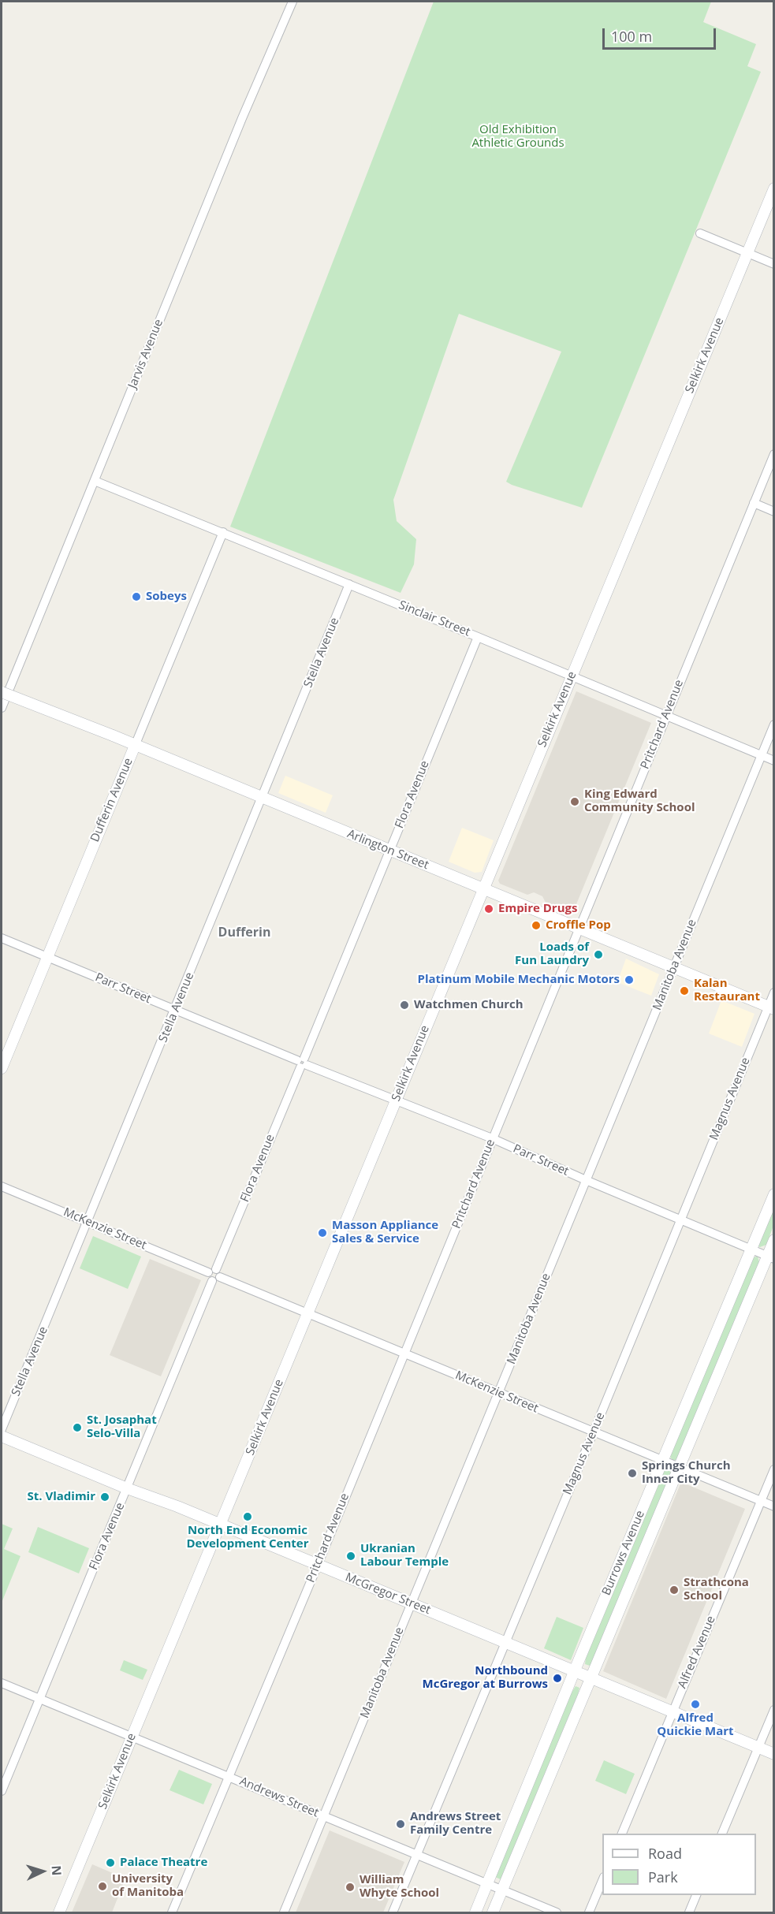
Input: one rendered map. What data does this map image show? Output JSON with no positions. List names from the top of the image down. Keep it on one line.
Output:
{"streets":{"main road":["Selkirk Avenue","Dufferin Avenue","Arlington Street","Burrows Avenue","McGregor Street"],"street":["Jarvis Avenue","Sinclair Street","Stella Avenue","Pritchard Avenue","Flora Avenue","Manitoba Avenue","Parr Street","Magnus Avenue","McKenzie Street","Alfred Avenue","Andrews Street"]},"crossings":[["Jarvis Avenue","Sinclair Street"],["Selkirk Avenue","Sinclair Street"],["Selkirk Avenue","Arlington Street"],["Selkirk Avenue","Parr Street"],["Selkirk Avenue","McKenzie Street"],["Selkirk Avenue","McGregor Street"],["Selkirk Avenue","Andrews Street"],["Sinclair Street","Stella Avenue"],["Sinclair Street","Pritchard Avenue"],["Sinclair Street","Flora Avenue"],["Sinclair Street","Dufferin Avenue"],["Sinclair Street","Manitoba Avenue"],["Stella Avenue","Arlington Street"],["Stella Avenue","Parr Street"],["Stella Avenue","McKenzie Street"],["Pritchard Avenue","Arlington Street"],["Pritchard Avenue","Parr Street"],["Pritchard Avenue","McKenzie Street"],["Pritchard Avenue","McGregor Street"],["Pritchard Avenue","Andrews Street"],["Flora Avenue","Arlington Street"],["Flora Avenue","Parr Street"],["Flora Avenue","McKenzie Street"],["Flora Avenue","McGregor Street"],["Flora Avenue","Andrews Street"],["Dufferin Avenue","Arlington Street"],["Dufferin Avenue","Parr Street"],["Arlington Street","Manitoba Avenue"],["Arlington Street","Magnus Avenue"],["Manitoba Avenue","Parr Street"],["Manitoba Avenue","McKenzie Street"],["Manitoba Avenue","McGregor Street"],["Manitoba Avenue","Andrews Street"],["Parr Street","Magnus Avenue"],["Parr Street","Burrows Avenue"],["Magnus Avenue","McKenzie Street"],["Magnus Avenue","McGregor Street"],["Magnus Avenue","Andrews Street"],["McKenzie Street","Burrows Avenue"],["McKenzie Street","Alfred Avenue"],["Burrows Avenue","McGregor Street"],["Burrows Avenue","Andrews Street"],["McGregor Street","Alfred Avenue"]],"districts":["Dufferin"],"parks":["Old Exhibition Athletic Grounds"],"places":["Sobeys","King Edward Community School","Empire Drugs","Croffle Pop","Loads of Fun Laundry","Platinum Mobile Mechanic Motors","Kalan Restaurant","Watchmen Church","Masson Appliance Sales & Service","St. Josaphat Selo-Villa","Springs Church Inner City","St. Vladimir","North End Economic Development Center","Ukranian Labour Temple","Strathcona School","Northbound McGregor at Burrows","Alfred Quickie Mart","Andrews Street Family Centre","Palace Theatre","University of Manitoba","William Whyte School"],"legend":["Road","Park"],"scale_bar":"100 m","north":"right"}
